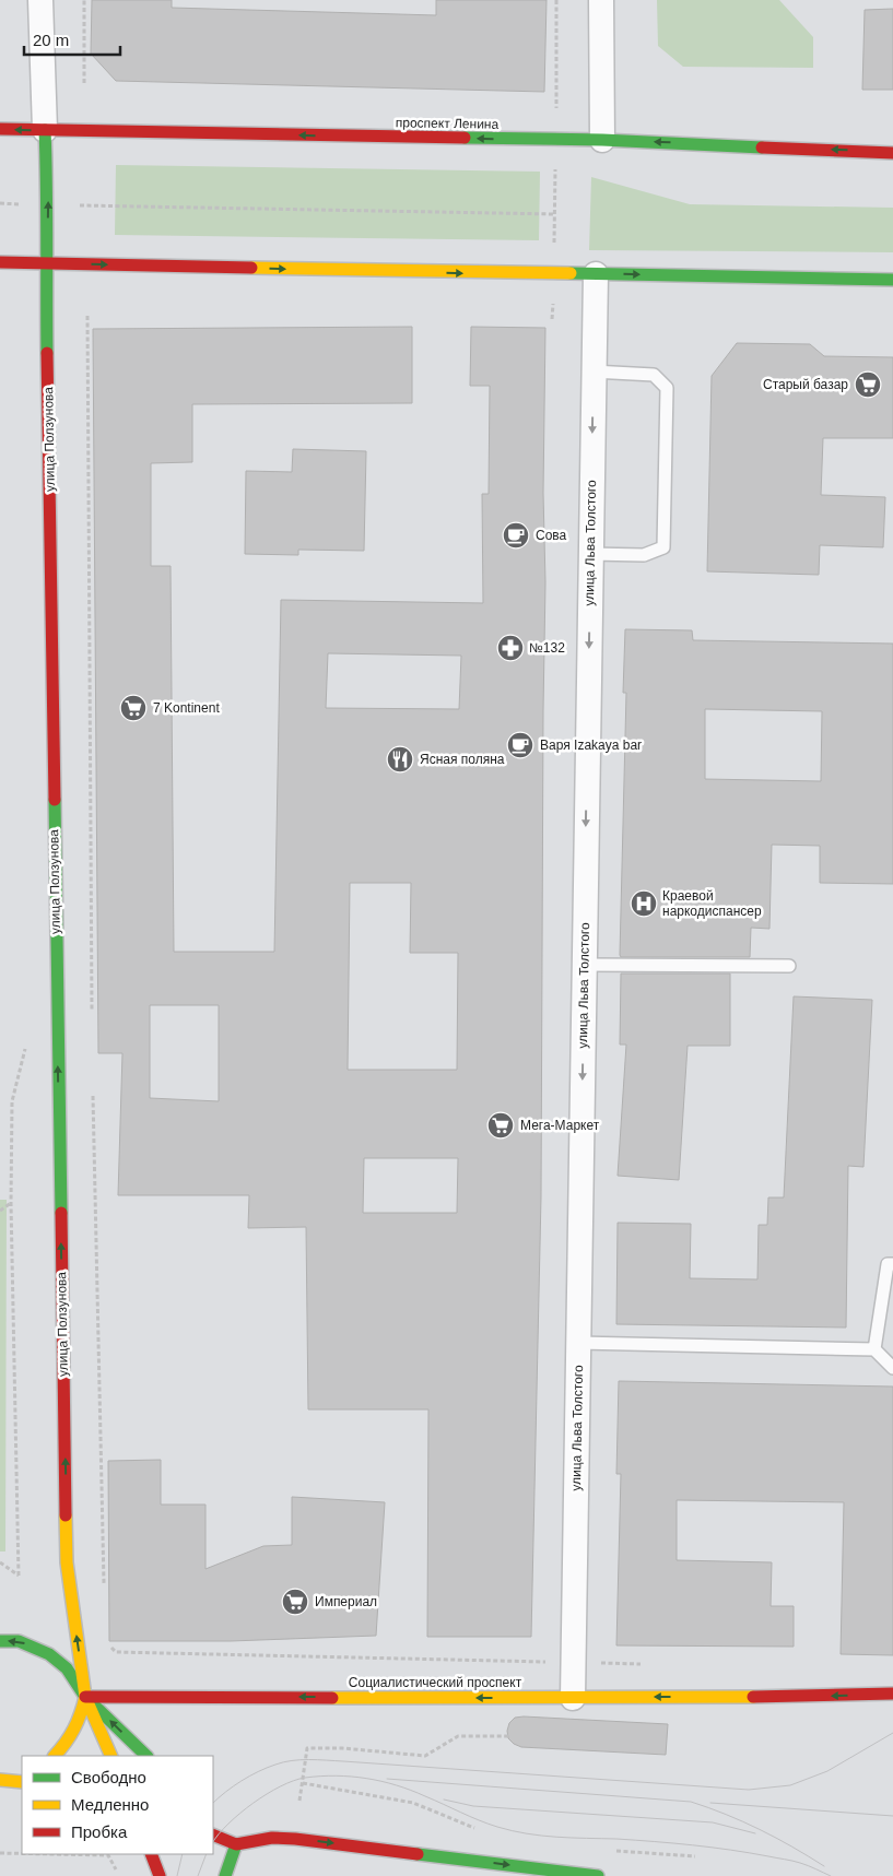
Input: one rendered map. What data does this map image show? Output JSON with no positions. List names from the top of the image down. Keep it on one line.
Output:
{"streets":{"street":["проспект Ленина","улица Ползунова","улица Льва Толстого","Социалистический проспект"]},"crossings":[["проспект Ленина","улица Ползунова"],["улица Ползунова","Социалистический проспект"],["улица Льва Толстого","Социалистический проспект"]],"one_way":["проспект Ленина","улица Ползунова","улица Льва Толстого","Социалистический проспект"],"places":{"supermarket":["Старый базар","7 Kontinent","Мега-Маркет","Империал"],"cafe":["Сова","Варя Izakaya bar"],"pharmacy":["№132"],"restaurant":["Ясная поляна"],"hospital":["Краевой наркодиспансер"]},"legend":["Свободно","Медленно","Пробка"],"scale_bar":"20 m"}
